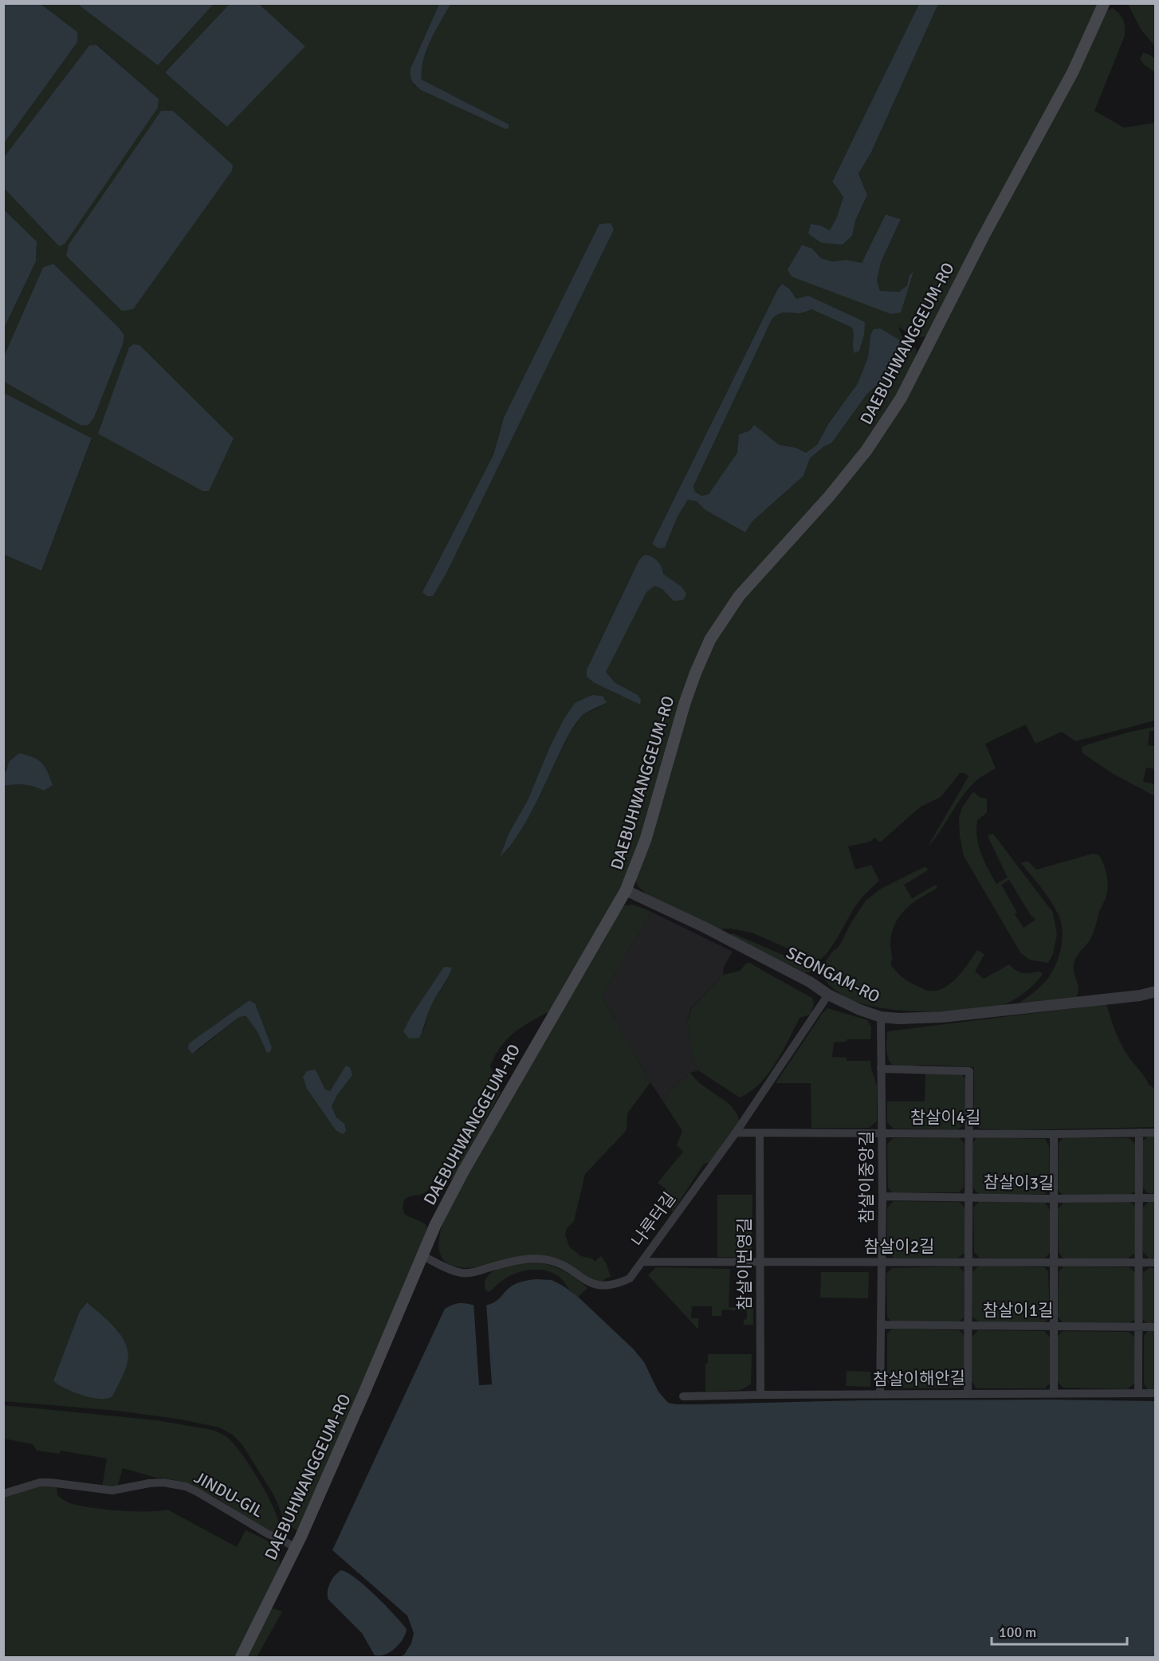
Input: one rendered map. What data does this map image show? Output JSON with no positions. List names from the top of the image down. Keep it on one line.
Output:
{"streets":{"main road":["DAEBUHWANGGEUM-RO"],"street":["SEONGAM-RO","참살이4길","참살이중앙길","참살이3길","나루터길","참살이2길","참살이번영길","참살이1길","참살이해안길","JINDU-GIL"]},"crossings":[["DAEBUHWANGGEUM-RO","SEONGAM-RO"],["DAEBUHWANGGEUM-RO","나루터길"],["DAEBUHWANGGEUM-RO","JINDU-GIL"],["SEONGAM-RO","참살이중앙길"],["SEONGAM-RO","나루터길"],["참살이4길","참살이중앙길"],["참살이4길","나루터길"],["참살이4길","참살이번영길"],["참살이중앙길","참살이3길"],["참살이중앙길","참살이2길"],["참살이중앙길","참살이1길"],["참살이중앙길","참살이해안길"],["나루터길","참살이2길"],["참살이2길","참살이번영길"],["참살이번영길","참살이해안길"]],"scale_bar":"100 m"}
